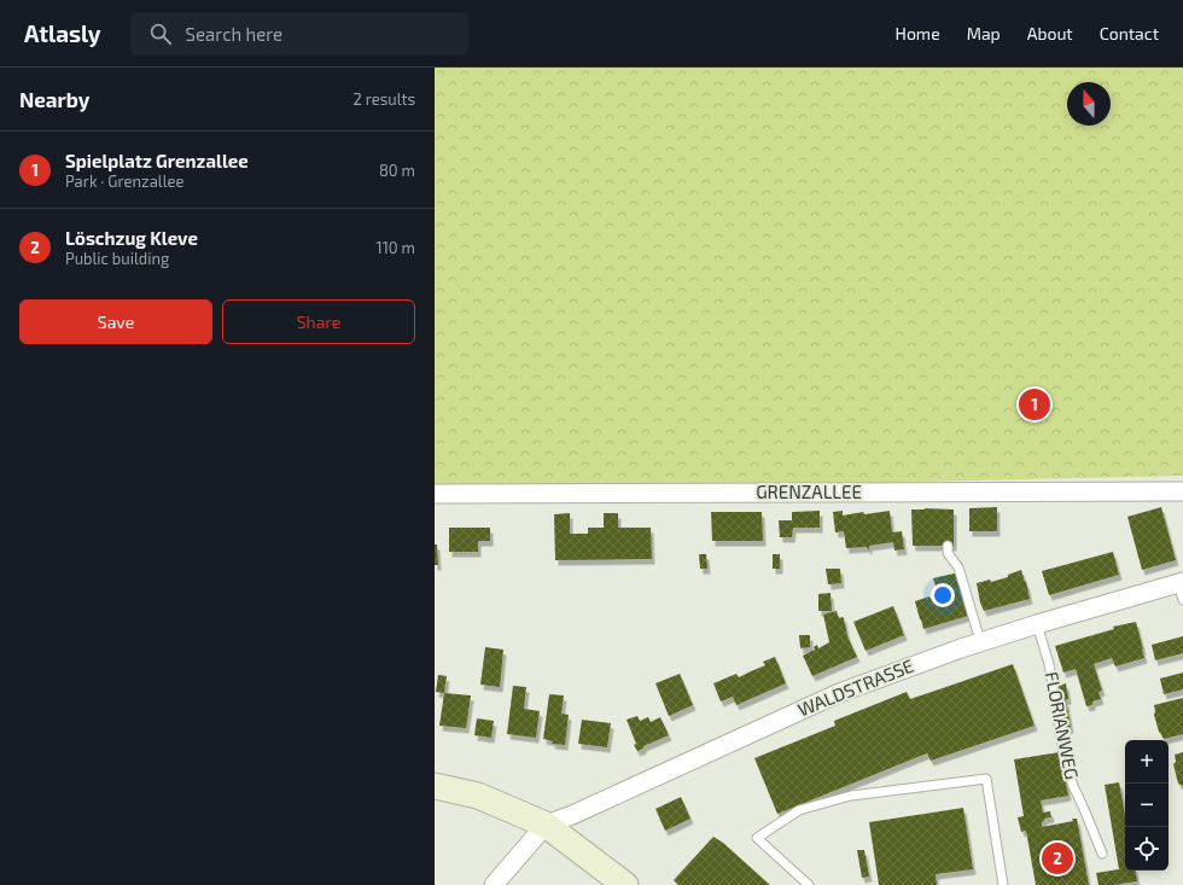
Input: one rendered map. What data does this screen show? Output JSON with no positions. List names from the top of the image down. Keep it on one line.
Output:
{"streets":{"street":["GRENZALLEE","WALDSTRASSE"],"lane":["FLORIANWEG"]},"crossings":[["WALDSTRASSE","FLORIANWEG"]],"north":"top","page":{"header":"Atlasly","search":"Search here","nav":["Home","Map","About","Contact"],"heading":["Nearby","2 results"],"list":[{"mark":"1","name":"Spielplatz Grenzallee","note":"Park · Grenzallee","value":"80 m"},{"mark":"2","name":"Löschzug Kleve","note":"Public building","value":"110 m"}],"buttons":["Save","Share"],"pins":["1","2"],"map_buttons":["+","−"]}}
